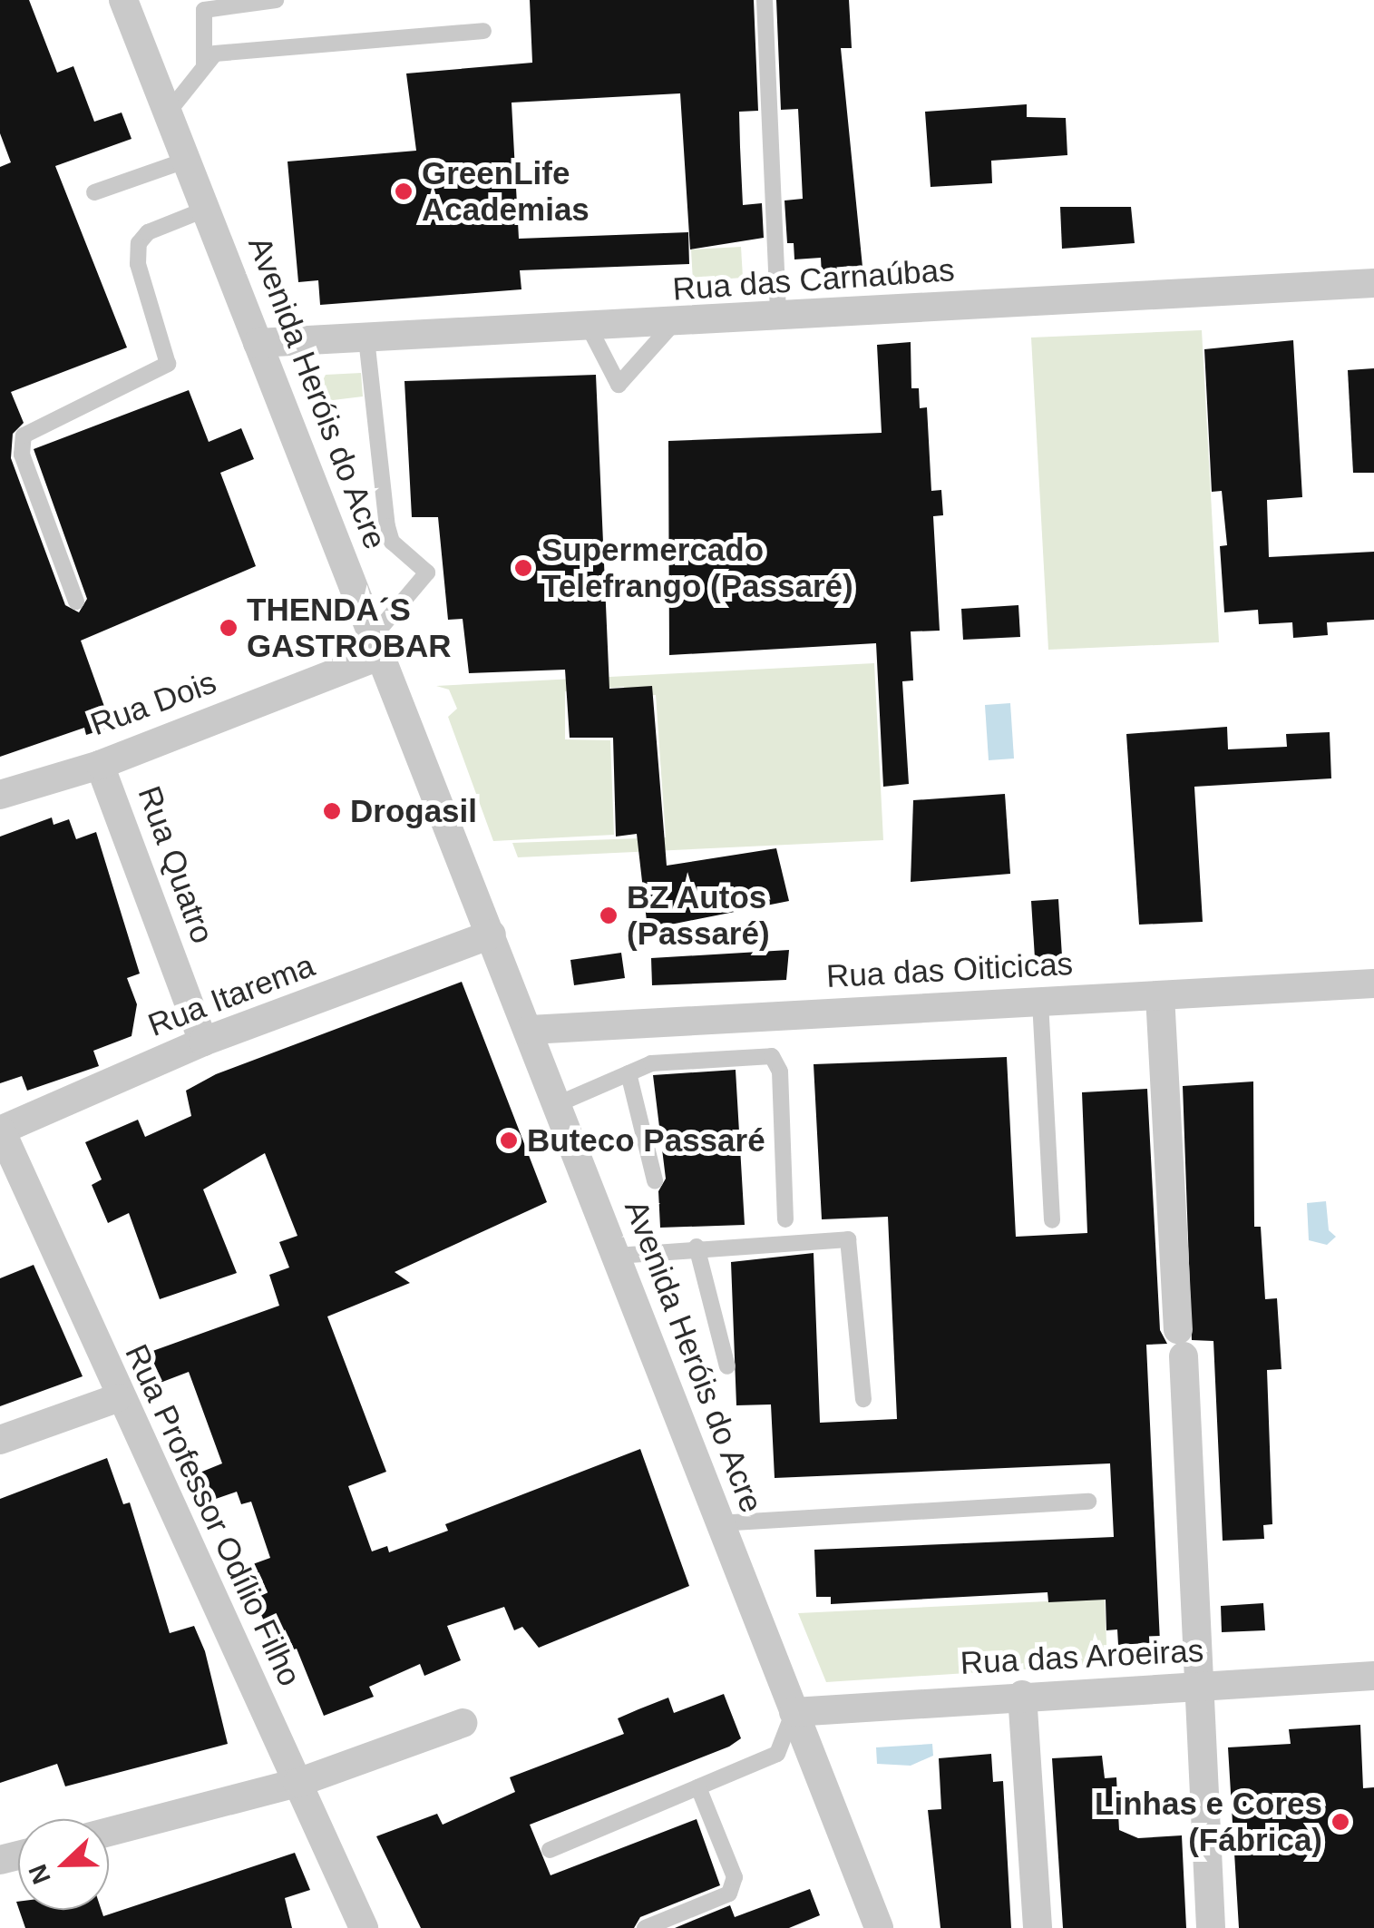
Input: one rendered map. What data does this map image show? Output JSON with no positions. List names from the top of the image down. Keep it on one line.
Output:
{"streets":{"street":["Rua das Carnaúbas","Avenida Heróis do Acre","Rua Dois","Rua Quatro","Rua das Oiticicas","Rua Itarema","Rua Professor Odílio Filho","Rua das Aroeiras"]},"crossings":[["Rua das Carnaúbas","Avenida Heróis do Acre"],["Avenida Heróis do Acre","Rua Dois"],["Avenida Heróis do Acre","Rua das Oiticicas"],["Avenida Heróis do Acre","Rua Itarema"],["Avenida Heróis do Acre","Rua das Aroeiras"],["Rua Dois","Rua Quatro"],["Rua Quatro","Rua Itarema"],["Rua Itarema","Rua Professor Odílio Filho"]],"places":["GreenLife Academias","Supermercado Telefrango (Passaré)","THENDA´S GASTROBAR","Drogasil","BZ Autos (Passaré)","Buteco Passaré","Linhas e Cores (Fábrica)"],"north":"left"}
